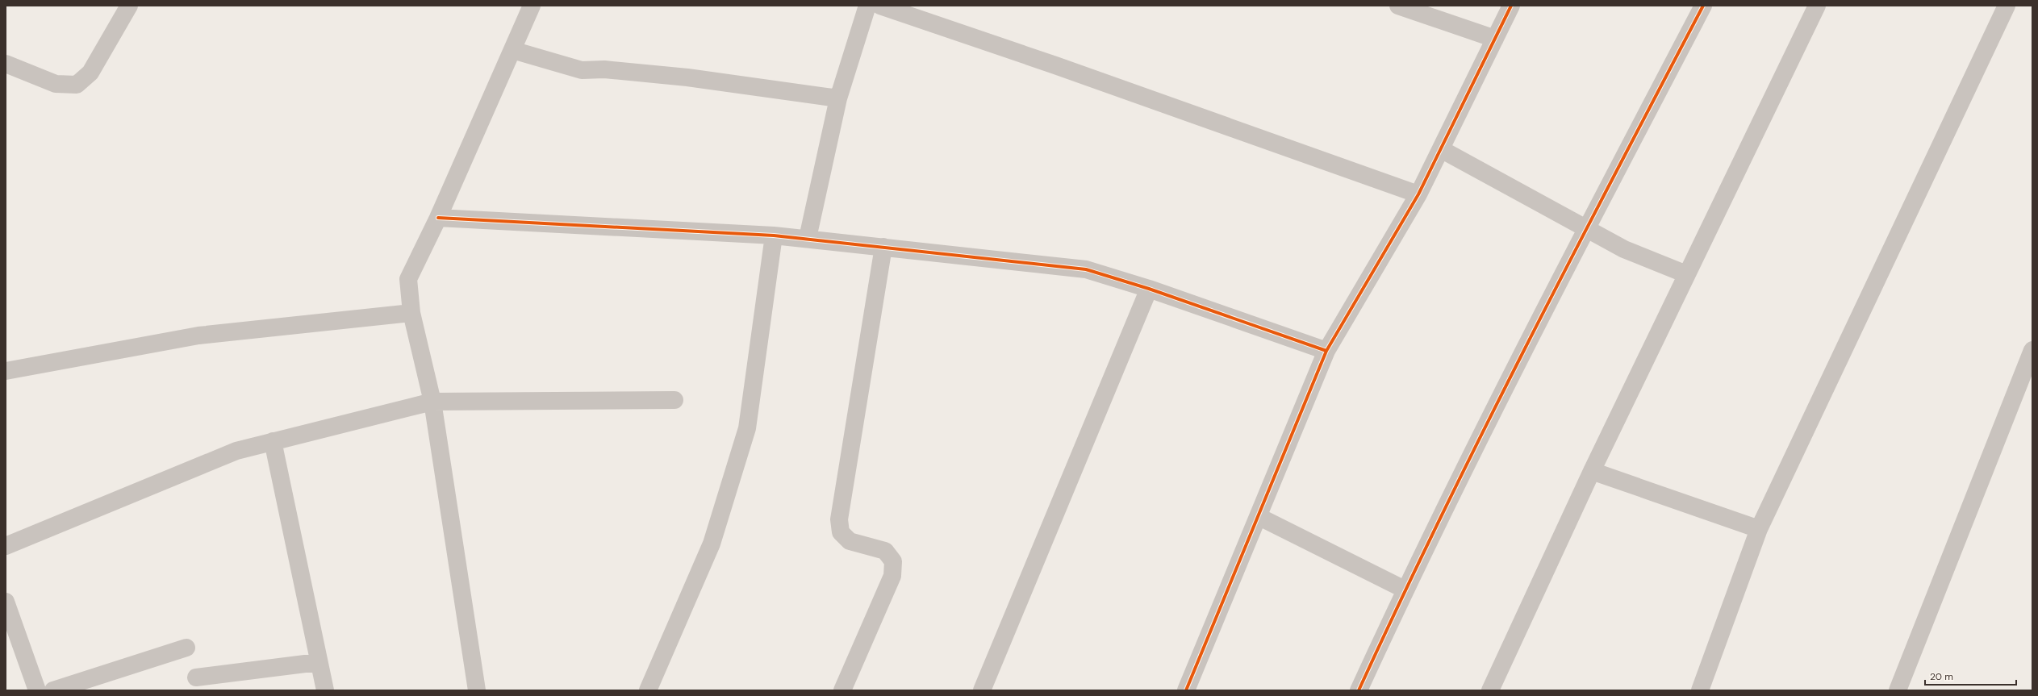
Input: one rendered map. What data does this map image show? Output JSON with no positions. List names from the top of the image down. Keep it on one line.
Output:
{"scale_bar":"20 m"}
